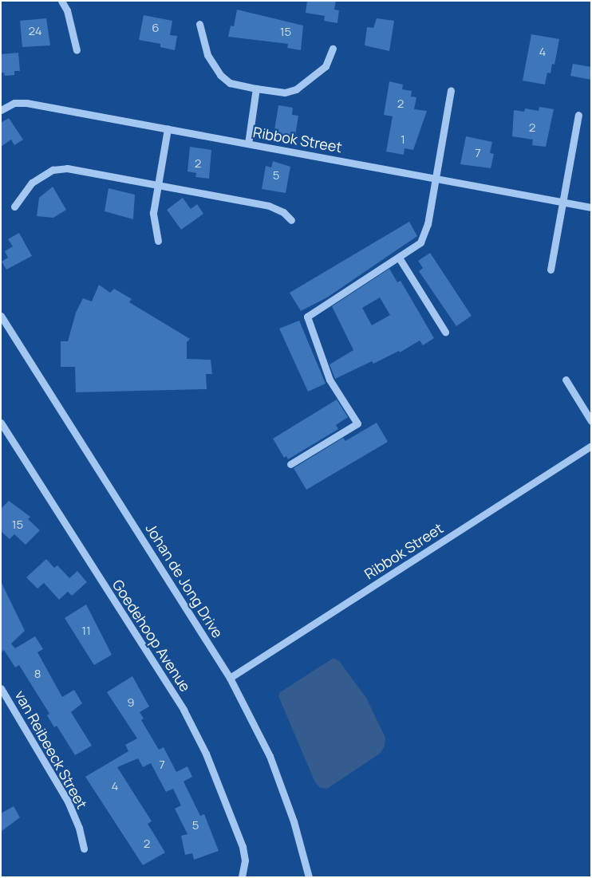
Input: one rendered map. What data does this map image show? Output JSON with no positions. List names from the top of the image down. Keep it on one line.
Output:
{"streets":{"street":["Ribbok Street","Johan de Jong Drive","Goedehoop Avenue","van Reibeeck Street"]},"crossings":[["Ribbok Street","Johan de Jong Drive"]],"house_numbers":["6","24","15","4","2","2","1","7","2","5","15","11","8","9","7","4","5","2"]}
